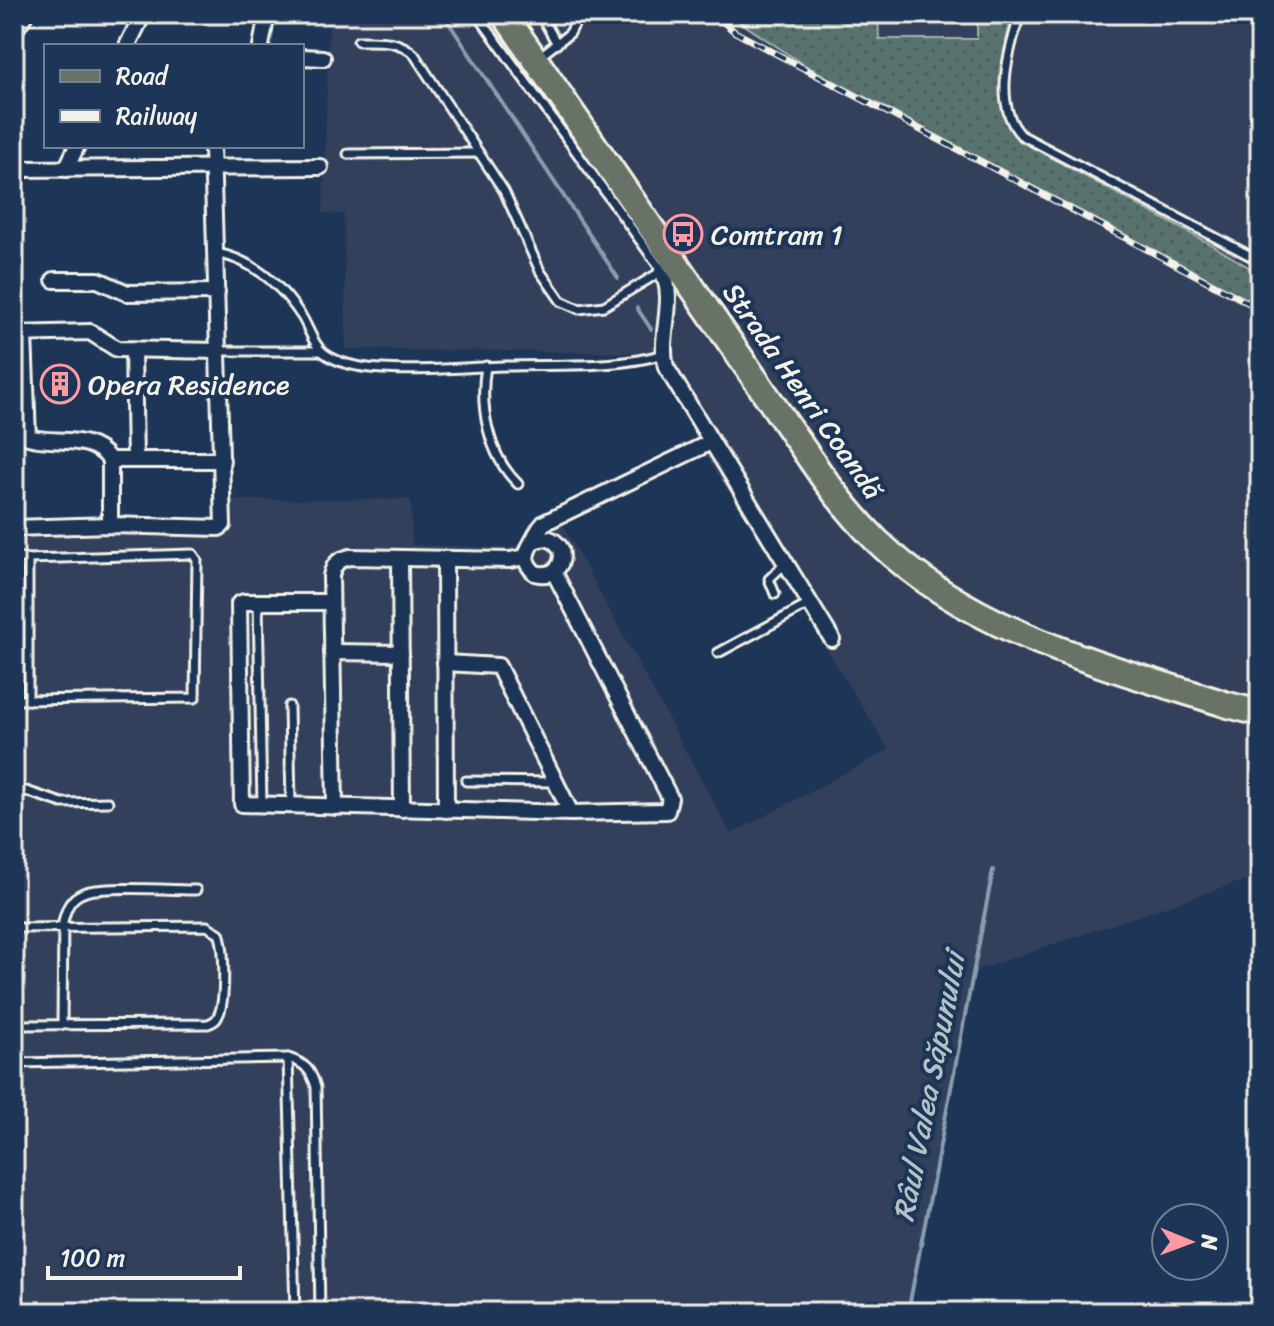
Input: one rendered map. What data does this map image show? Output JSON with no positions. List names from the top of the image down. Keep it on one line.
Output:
{"streets":{"main road":["Strada Henri Coandă"]},"water":["Râul Valea Săpunului"],"places":{"bus stop":["Comtram 1"],"building":["Opera Residence"]},"legend":["Road","Railway"],"scale_bar":"100 m","north":"right"}
